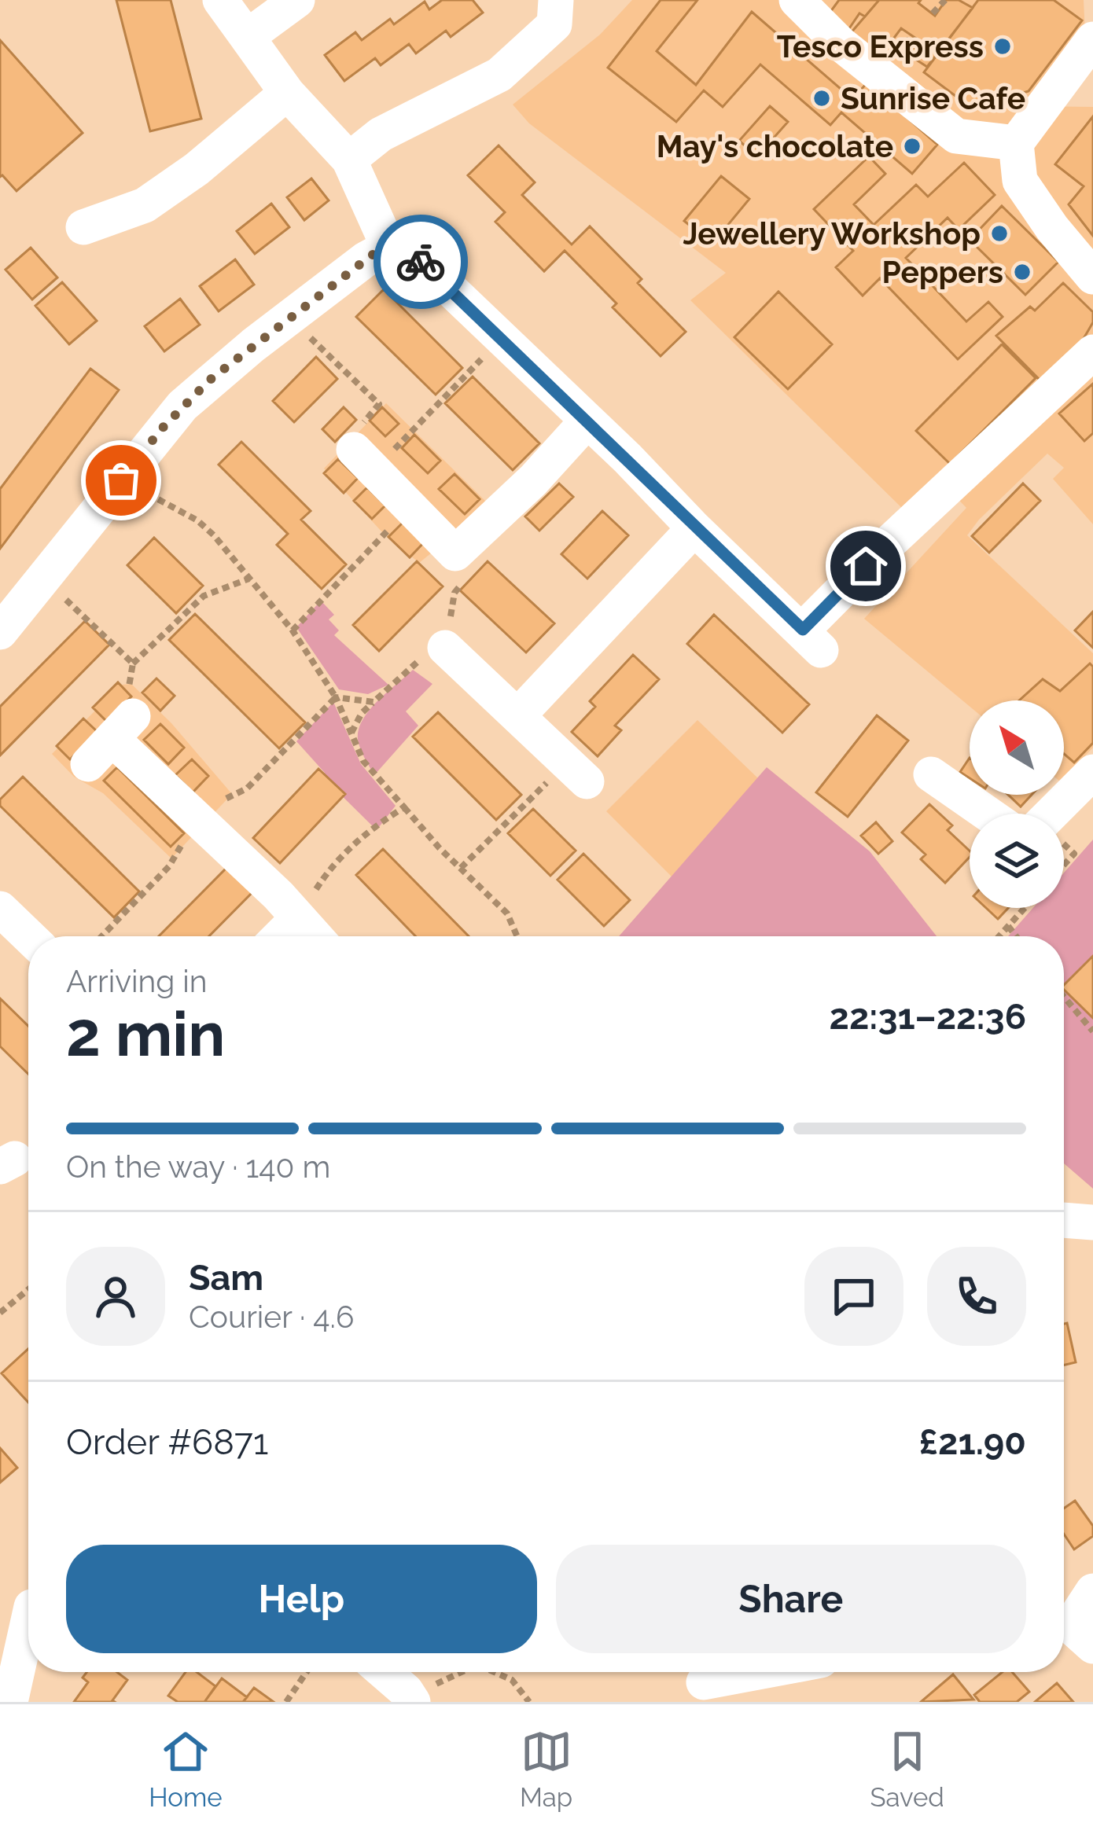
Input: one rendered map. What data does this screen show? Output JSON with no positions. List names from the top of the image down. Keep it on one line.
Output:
{"places":["Tesco Express","Sunrise Cafe","May's chocolate","Jewellery Workshop","Peppers"],"north":"top left","page":{"heading":["2 min","Arriving in","22:31–22:36"],"panel":["Sam","Courier · 4.6","Order #6871","£21.90"],"bar":"On the way · 140 m","buttons":["Help","Share"],"tabs":["Home","Map","Saved"]}}
